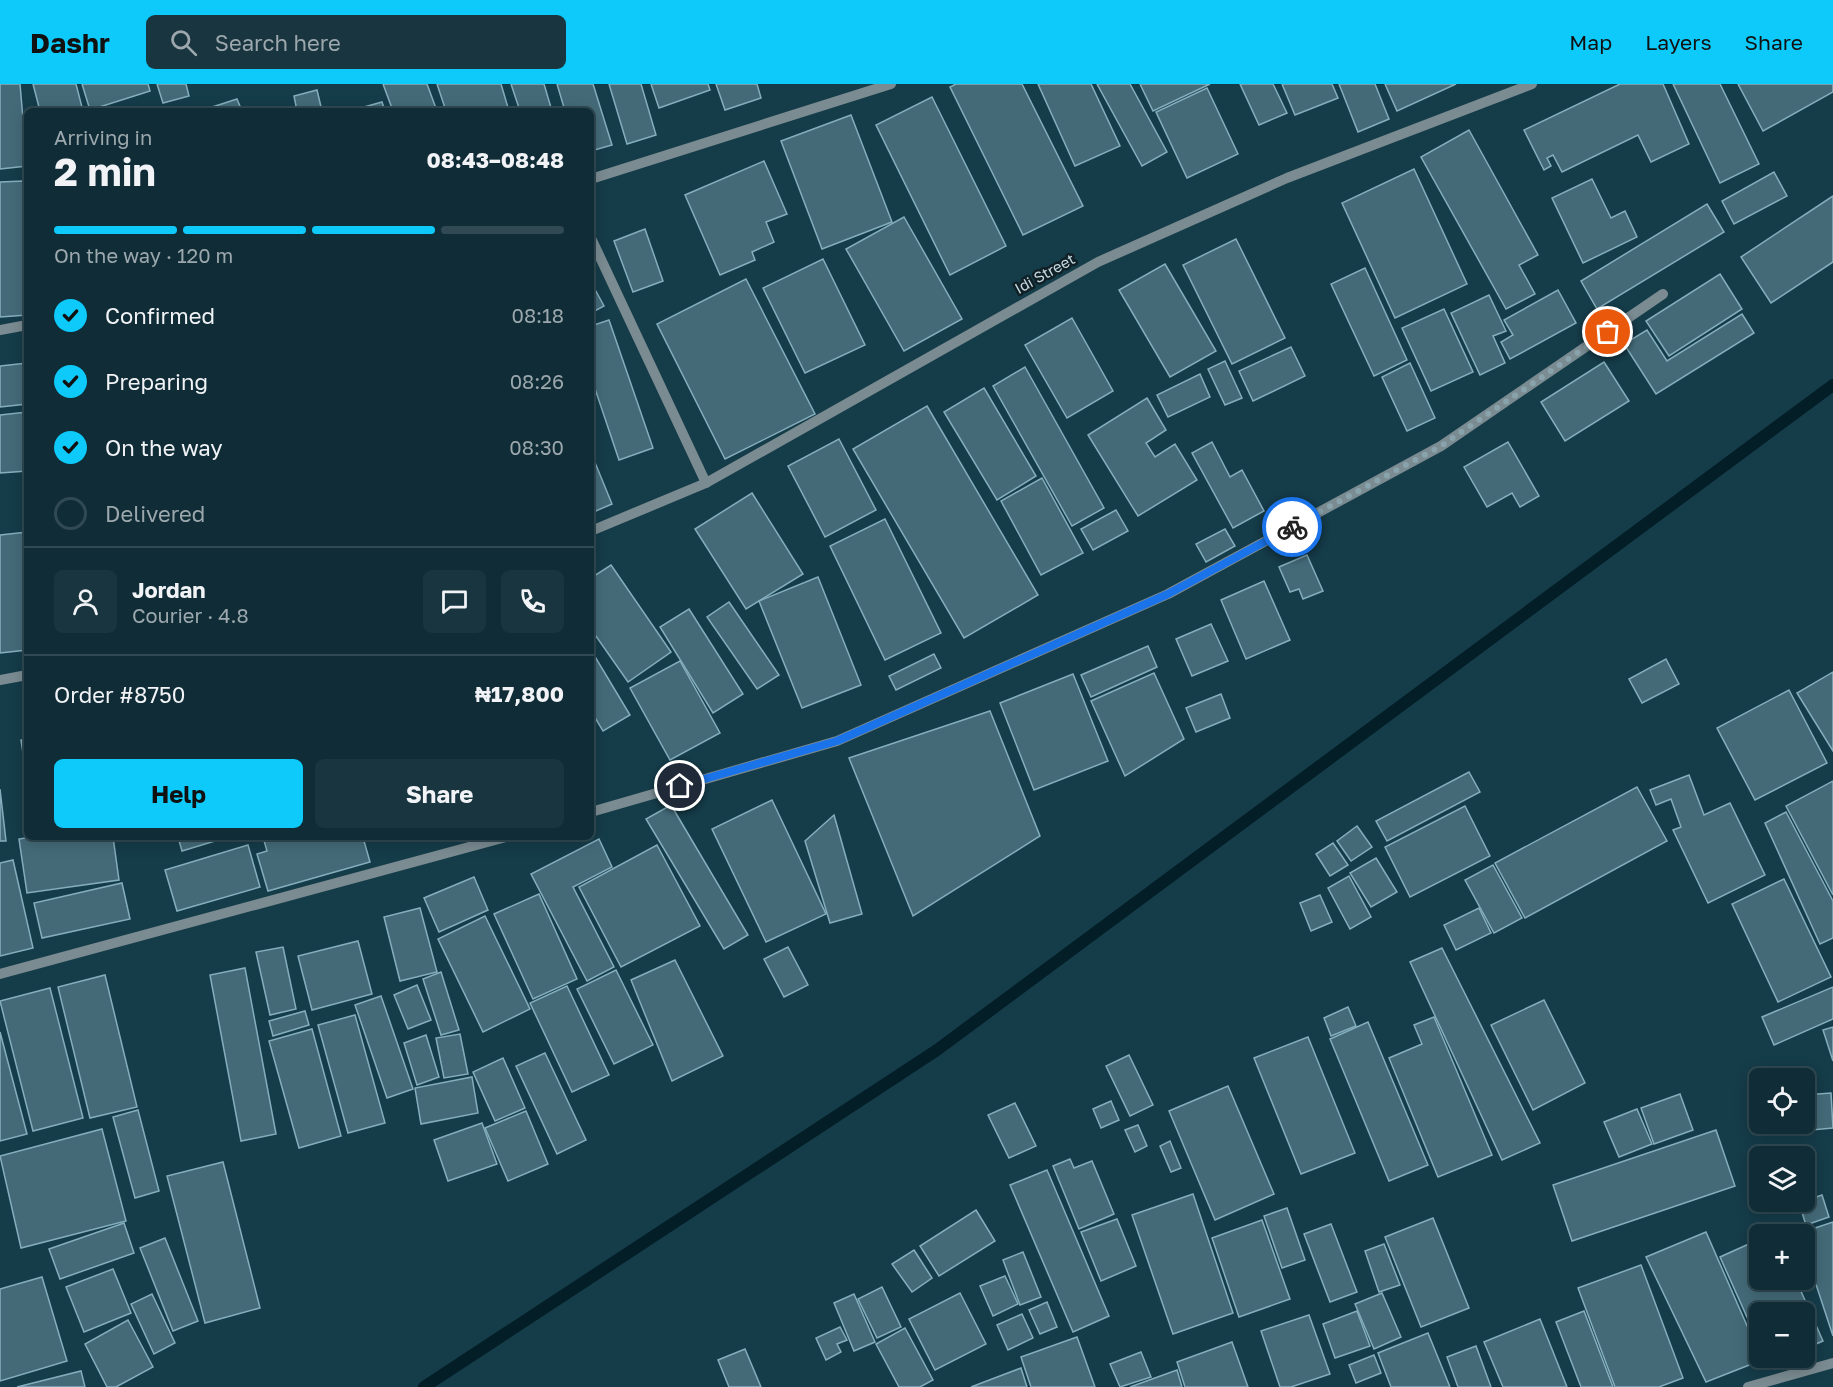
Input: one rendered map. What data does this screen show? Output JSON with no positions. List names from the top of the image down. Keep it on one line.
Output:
{"streets":{"street":["Idi Street"]},"page":{"header":"Dashr","search":"Search here","nav":["Map","Layers","Share"],"heading":["2 min","Arriving in","08:43–08:48"],"panel":["Jordan","Courier · 4.8","Order #8750","₦17,800"],"bar":"On the way · 120 m","list":[["Confirmed","08:18"],["Preparing","08:26"],["On the way","08:30"],"Delivered"],"buttons":["Help","Share"],"map_buttons":["+","−"]}}
